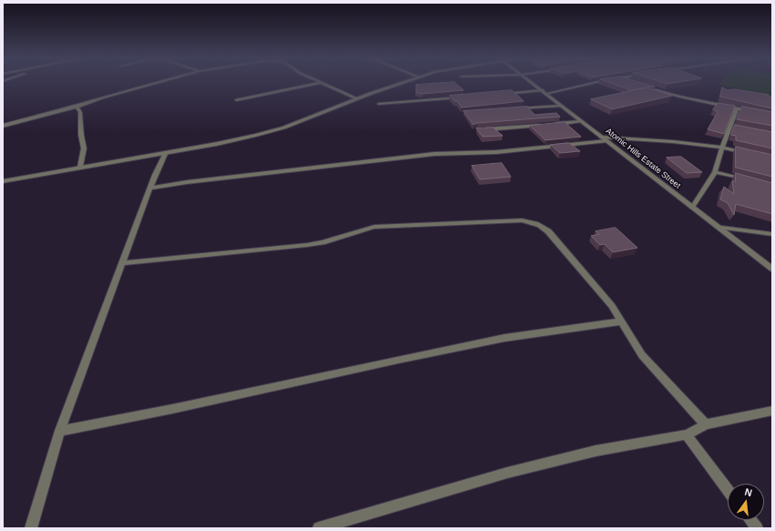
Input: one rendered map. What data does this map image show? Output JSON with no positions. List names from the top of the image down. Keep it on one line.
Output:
{"streets":{"street":["Atomic Hills Estate Street"]},"north":"top"}
